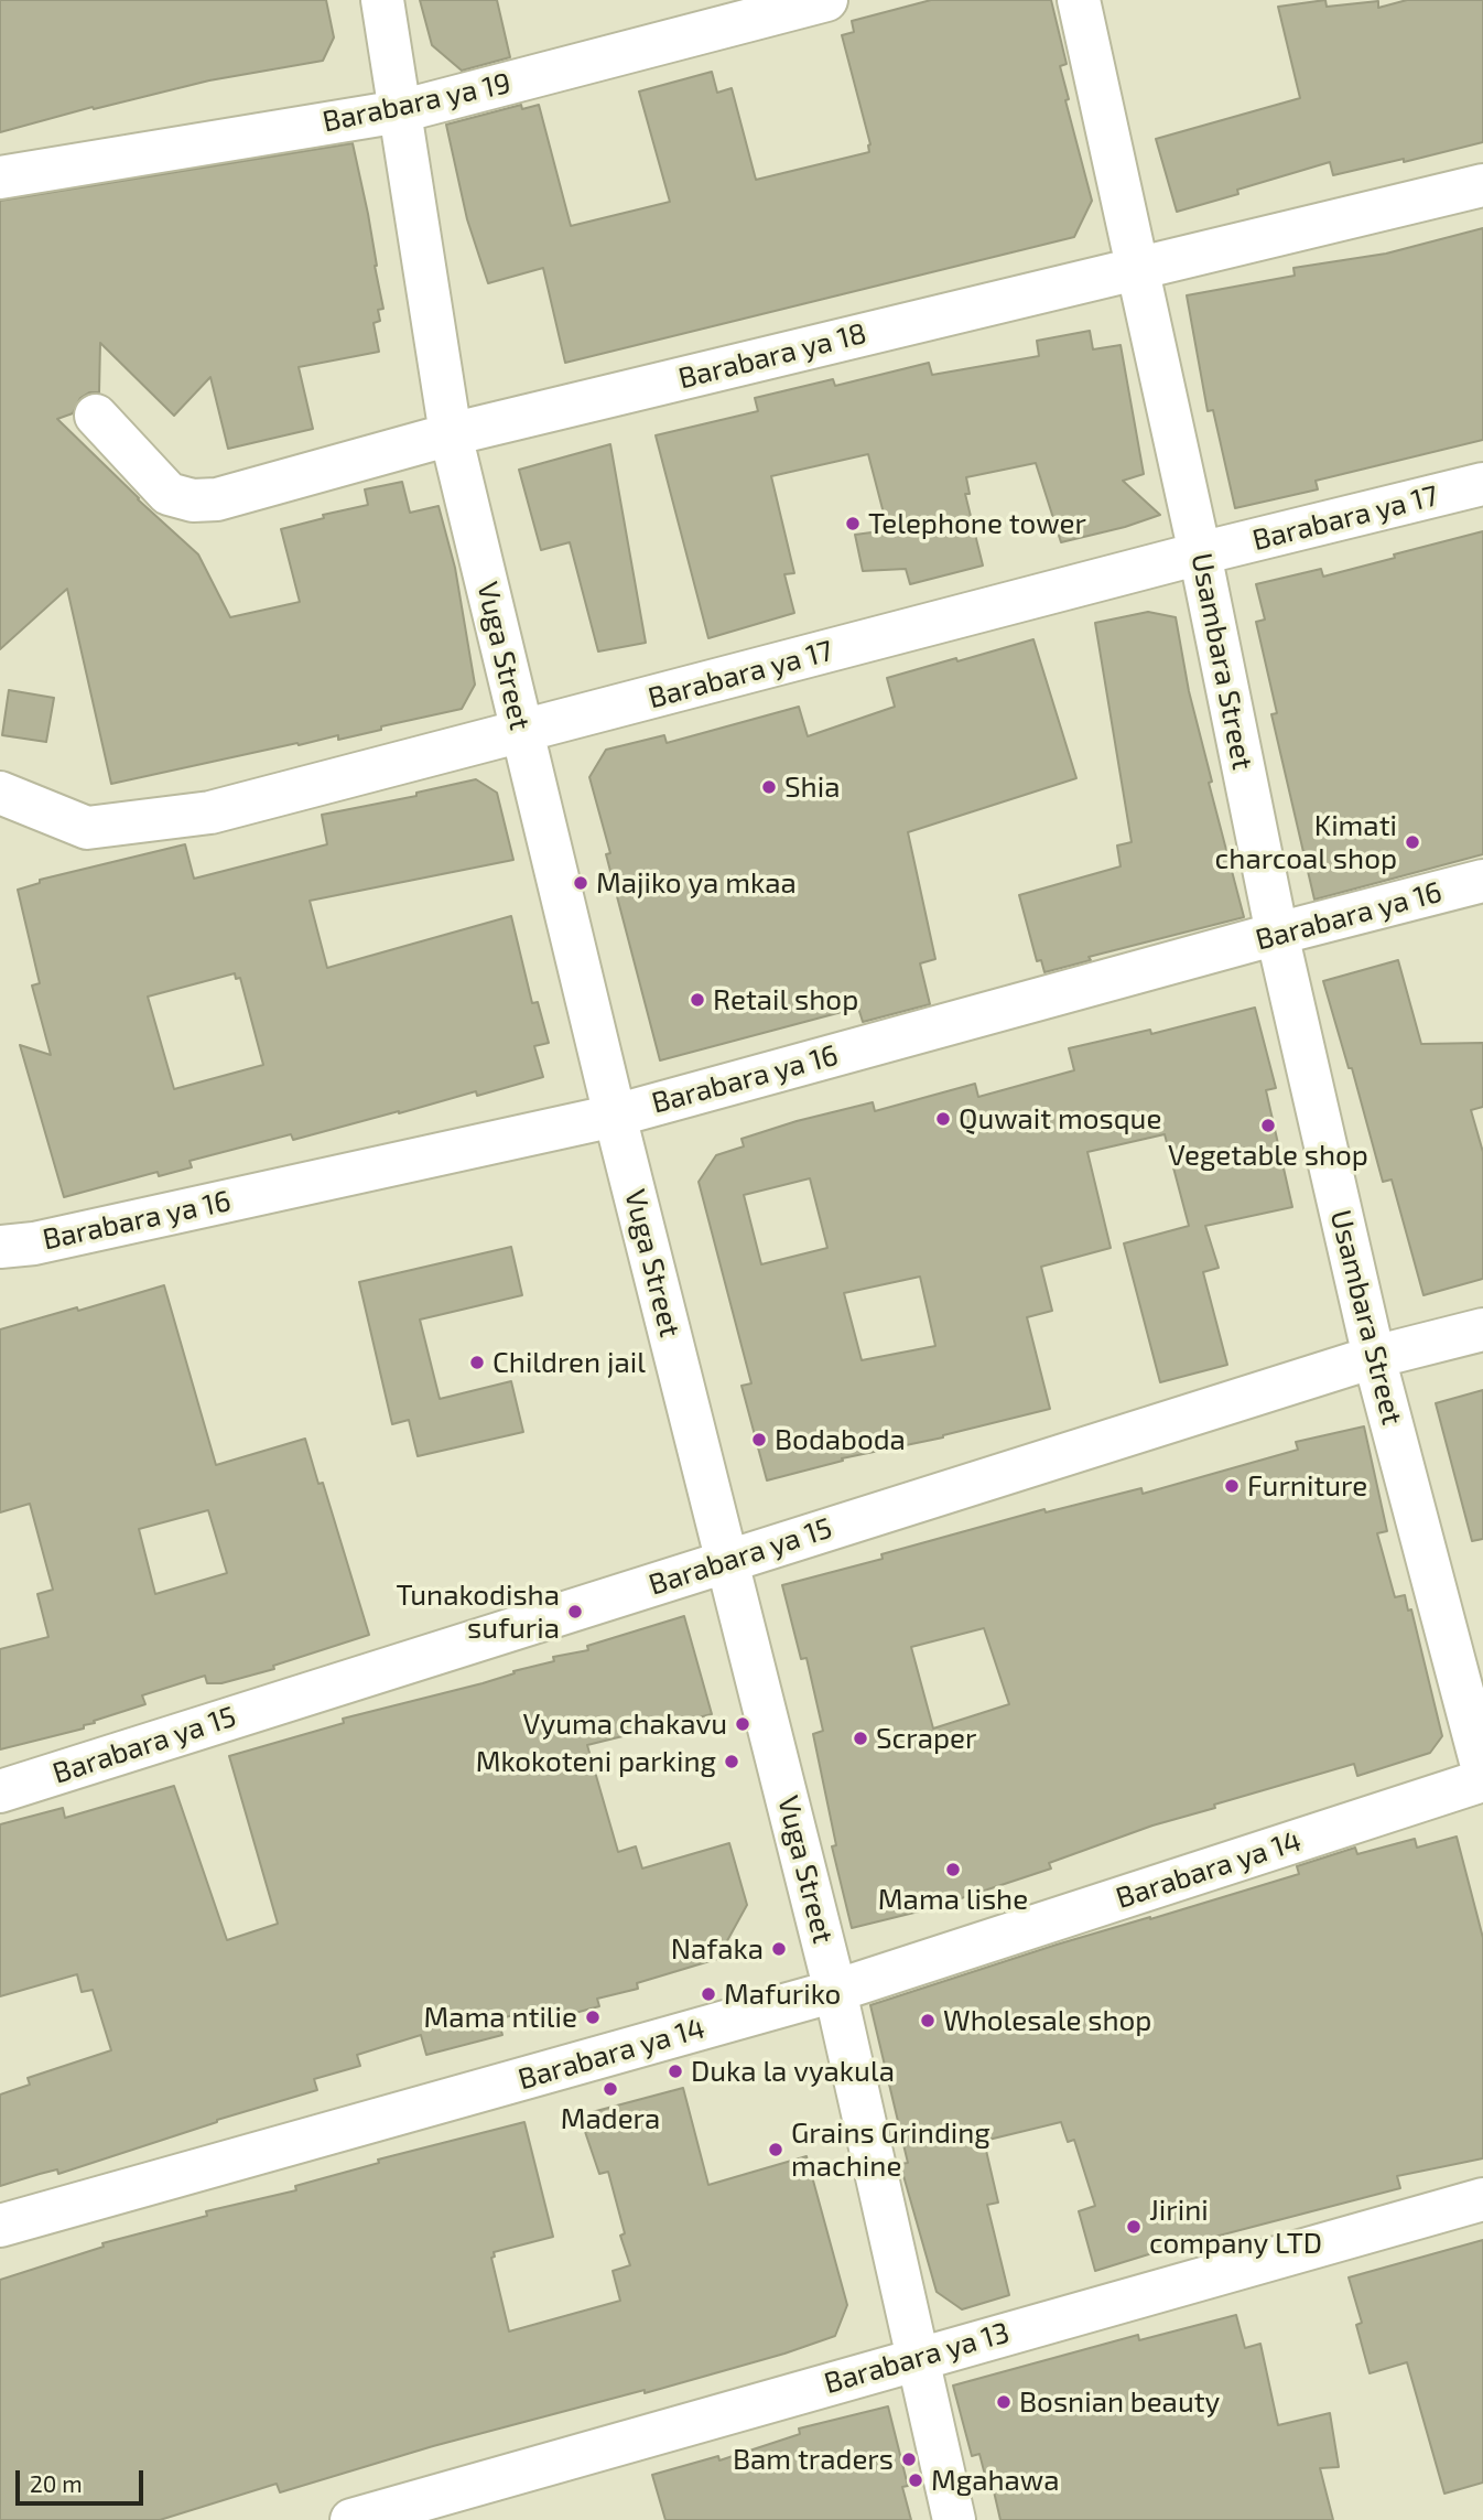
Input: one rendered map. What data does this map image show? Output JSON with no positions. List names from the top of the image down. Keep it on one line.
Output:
{"streets":{"street":["Barabara ya 19","Barabara ya 18","Barabara ya 17","Vuga Street","Usambara Street","Barabara ya 16","Barabara ya 15","Barabara ya 14","Barabara ya 13"]},"crossings":[["Barabara ya 19","Vuga Street"],["Barabara ya 18","Vuga Street"],["Barabara ya 18","Usambara Street"],["Barabara ya 17","Vuga Street"],["Barabara ya 17","Usambara Street"],["Vuga Street","Barabara ya 16"],["Vuga Street","Barabara ya 15"],["Vuga Street","Barabara ya 14"],["Vuga Street","Barabara ya 13"],["Usambara Street","Barabara ya 16"],["Usambara Street","Barabara ya 15"]],"places":["Telephone tower","Shia","Kimati charcoal shop","Majiko ya mkaa","Retail shop","Quwait mosque","Vegetable shop","Children jail","Bodaboda","Furniture","Tunakodisha sufuria","Vyuma chakavu","Scraper","Mkokoteni parking","Mama lishe","Nafaka","Mafuriko","Mama ntilie","Wholesale shop","Duka la vyakula","Madera","Grains Grinding machine","Jirini company LTD","Bosnian beauty","Bam traders","Mgahawa"],"scale_bar":"20 m"}
